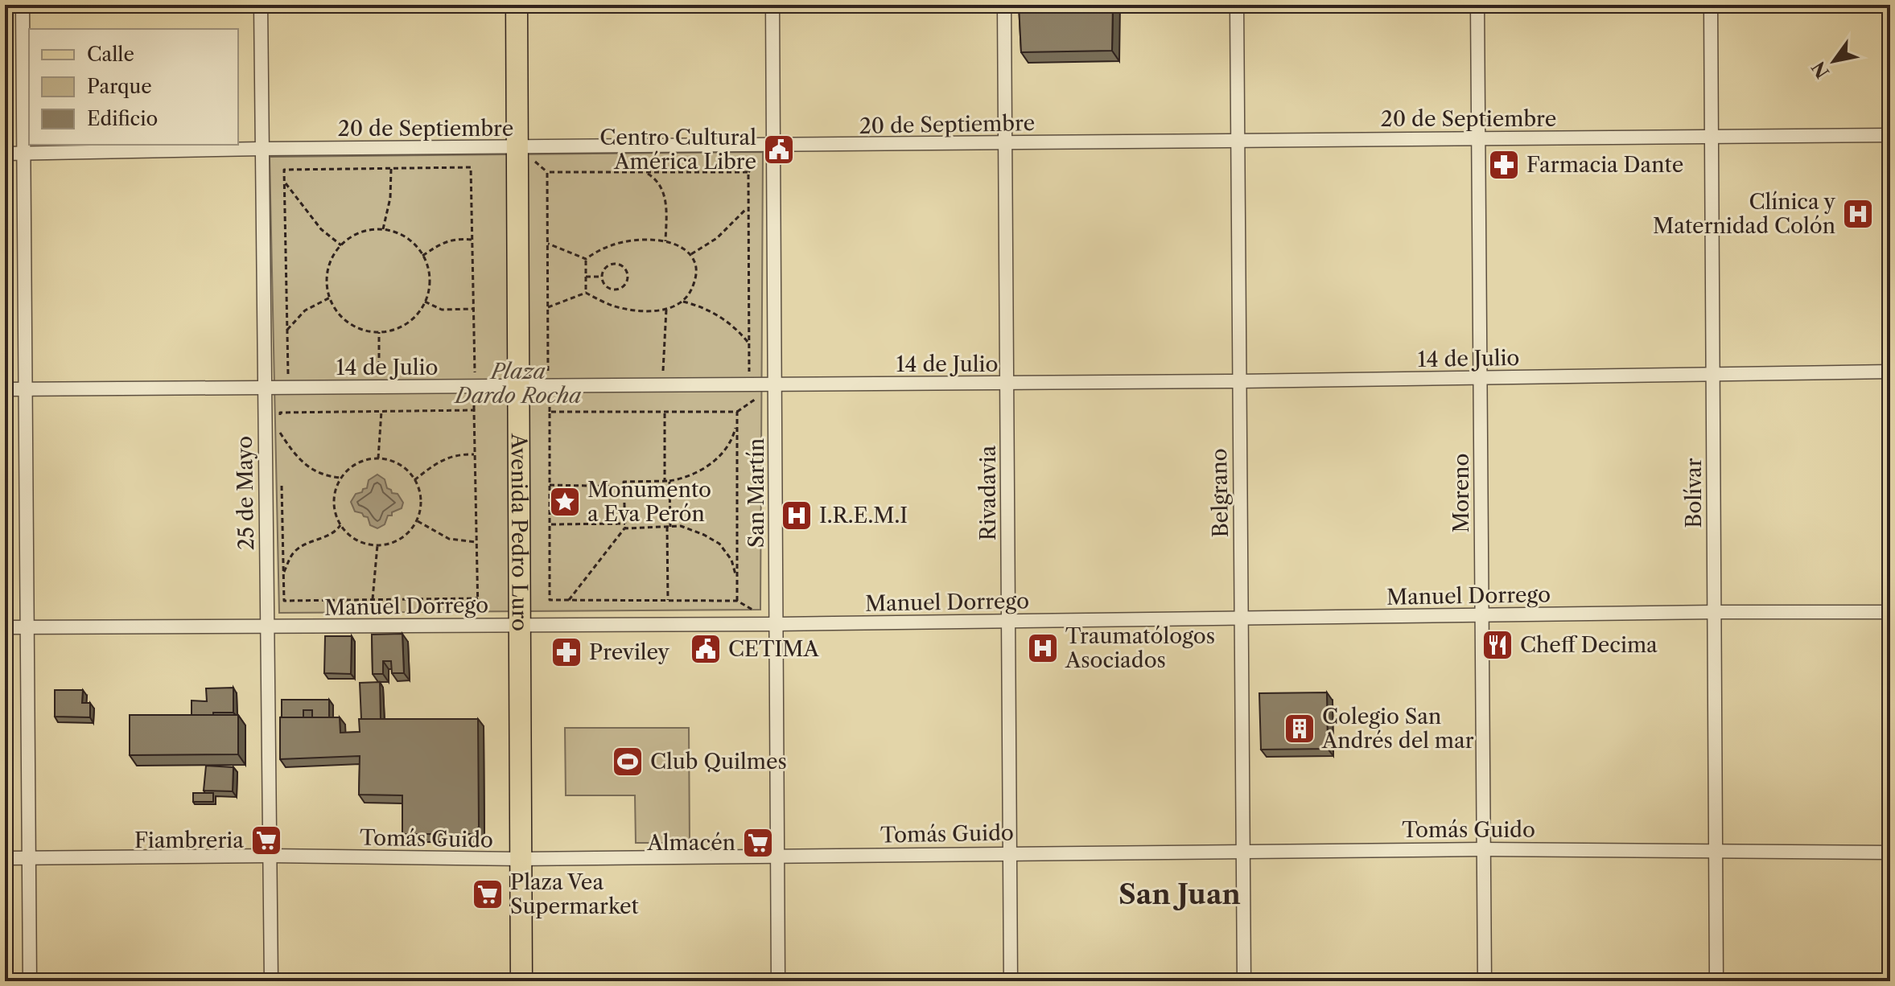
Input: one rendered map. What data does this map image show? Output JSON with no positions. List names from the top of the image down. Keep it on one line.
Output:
{"streets":{"main road":["Avenida Pedro Luro"],"street":["20 de Septiembre","14 de Julio","25 de Mayo","San Martín","Rivadavia","Belgrano","Moreno","Bolívar","Manuel Dorrego","Tomás Guido"]},"crossings":[["20 de Septiembre","25 de Mayo"],["20 de Septiembre","San Martín"],["20 de Septiembre","Rivadavia"],["20 de Septiembre","Belgrano"],["20 de Septiembre","Moreno"],["20 de Septiembre","Bolívar"],["20 de Septiembre","Avenida Pedro Luro"],["14 de Julio","25 de Mayo"],["14 de Julio","San Martín"],["14 de Julio","Rivadavia"],["14 de Julio","Belgrano"],["14 de Julio","Moreno"],["14 de Julio","Bolívar"],["14 de Julio","Avenida Pedro Luro"],["25 de Mayo","Manuel Dorrego"],["25 de Mayo","Tomás Guido"],["San Martín","Manuel Dorrego"],["San Martín","Tomás Guido"],["Rivadavia","Manuel Dorrego"],["Rivadavia","Tomás Guido"],["Belgrano","Manuel Dorrego"],["Belgrano","Tomás Guido"],["Moreno","Manuel Dorrego"],["Moreno","Tomás Guido"],["Bolívar","Manuel Dorrego"],["Bolívar","Tomás Guido"],["Avenida Pedro Luro","Manuel Dorrego"],["Avenida Pedro Luro","Tomás Guido"]],"districts":["San Juan"],"parks":["Plaza Dardo Rocha"],"places":{"public building":["Centro Cultural América Libre","CETIMA"],"pharmacy":["Farmacia Dante","Previley"],"hospital":["Clínica y Maternidad Colón","I.R.E.M.I","Traumatólogos Asociados"],"place":["Monumento a Eva Perón"],"restaurant":["Cheff Decima"],"building":["Colegio San Andrés del mar"],"sports":["Club Quilmes"],"supermarket":["Fiambreria","Almacén","Plaza Vea Supermarket"]},"legend":["Calle","Parque","Edificio"],"north":"bottom left"}
